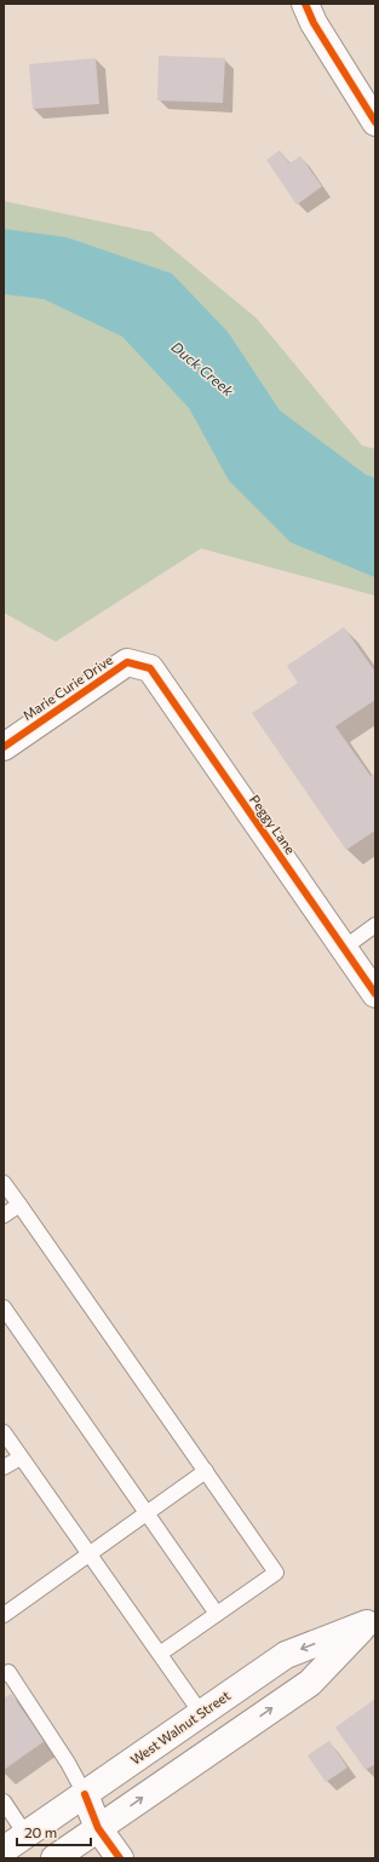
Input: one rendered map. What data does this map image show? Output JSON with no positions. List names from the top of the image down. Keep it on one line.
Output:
{"streets":{"main road":["Marie Curie Drive","Peggy Lane","West Walnut Street"]},"crossings":[["Marie Curie Drive","Peggy Lane"]],"water":["Duck Creek"],"scale_bar":"20 m"}
